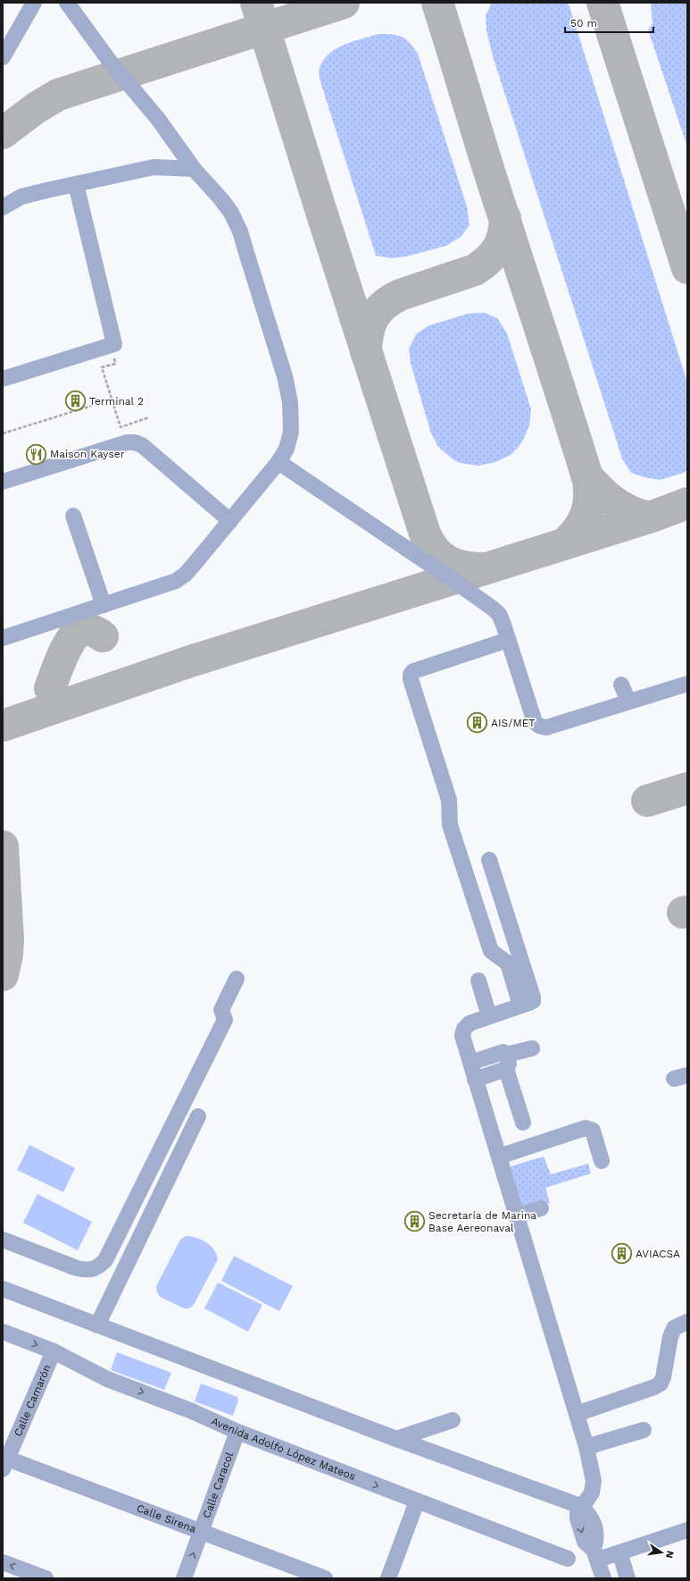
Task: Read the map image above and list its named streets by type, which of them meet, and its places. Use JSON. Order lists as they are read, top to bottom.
{
  "streets": {
    "street": [
      "Calle Camarón",
      "Avenida Adolfo López Mateos",
      "Calle Caracol",
      "Calle Sirena"
    ]
  },
  "crossings": [
    ["Calle Camarón", "Avenida Adolfo López Mateos"],
    ["Calle Camarón", "Calle Sirena"],
    ["Avenida Adolfo López Mateos", "Calle Caracol"],
    ["Calle Caracol", "Calle Sirena"]
  ],
  "places": {
    "building": [
      "Terminal 2",
      "AIS/MET",
      "Secretaría de Marina Base Aereonaval",
      "AVIACSA"
    ],
    "restaurant": ["Maison Kayser"]
  },
  "scale_bar": "50 m",
  "north": "right"
}
